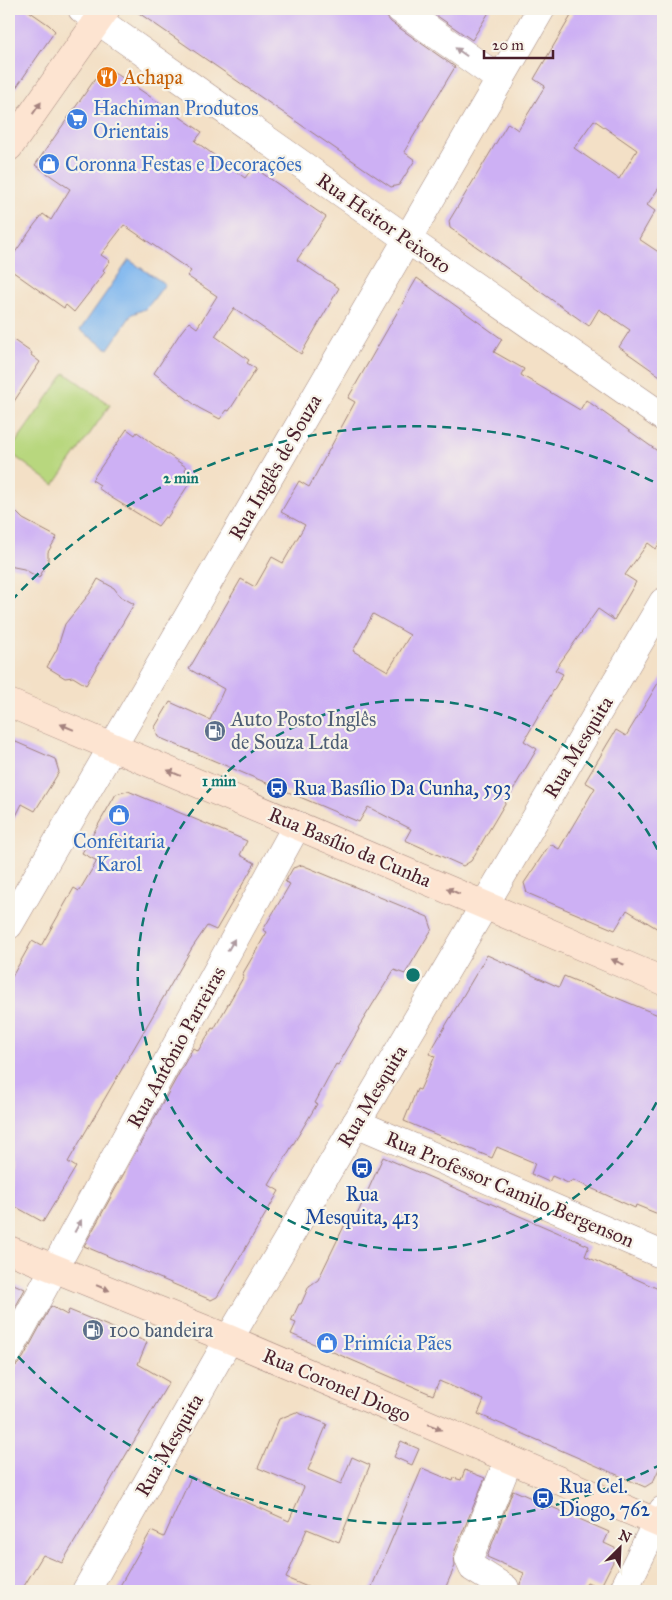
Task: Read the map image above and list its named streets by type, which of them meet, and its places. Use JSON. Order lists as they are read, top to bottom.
{
  "streets": {
    "street": [
      "Rua Heitor Peixoto",
      "Rua Inglês de Souza",
      "Rua Mesquita",
      "Rua Basílio da Cunha",
      "Rua Antônio Parreiras",
      "Rua Professor Camilo Bergenson",
      "Rua Coronel Diogo"
    ]
  },
  "crossings": [
    ["Rua Heitor Peixoto", "Rua Inglês de Souza"],
    ["Rua Inglês de Souza", "Rua Basílio da Cunha"],
    ["Rua Mesquita", "Rua Basílio da Cunha"],
    ["Rua Mesquita", "Rua Professor Camilo Bergenson"],
    ["Rua Mesquita", "Rua Coronel Diogo"],
    ["Rua Basílio da Cunha", "Rua Antônio Parreiras"],
    ["Rua Antônio Parreiras", "Rua Coronel Diogo"]
  ],
  "one_way": ["Rua Basílio da Cunha", "Rua Antônio Parreiras", "Rua Coronel Diogo"],
  "places": {
    "restaurant": ["Achapa"],
    "supermarket": ["Hachiman Produtos Orientais"],
    "shop": ["Coronna Festas e Decorações", "Confeitaria Karol", "Primícia Pães"],
    "fuel station": ["Auto Posto Inglês de Souza Ltda", "100 bandeira"],
    "bus stop": ["Rua Basílio Da Cunha, 593", "Rua Mesquita, 413", "Rua Cel. Diogo, 762"]
  },
  "scale_bar": "20 m",
  "north": "top right",
  "rings": ["2 min", "1 min"]
}
